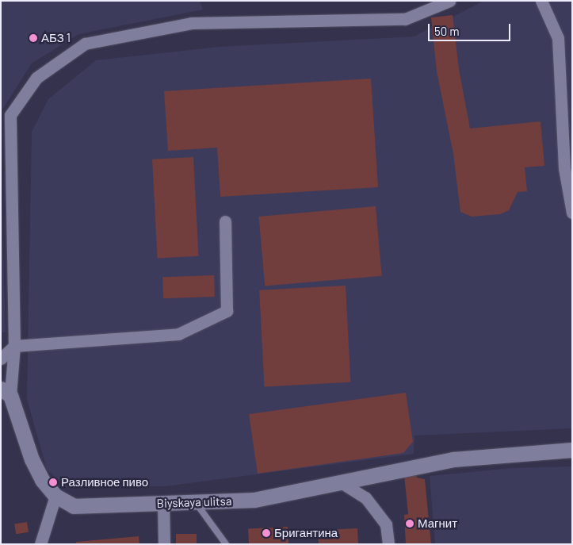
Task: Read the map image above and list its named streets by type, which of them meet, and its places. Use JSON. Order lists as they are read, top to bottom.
{
  "streets": {
    "street": ["Biyskaya ulitsa"]
  },
  "places": [
    "АБЗ 1",
    "Разливное пиво",
    "Магнит",
    "Бригантина"
  ],
  "scale_bar": "50 m"
}
